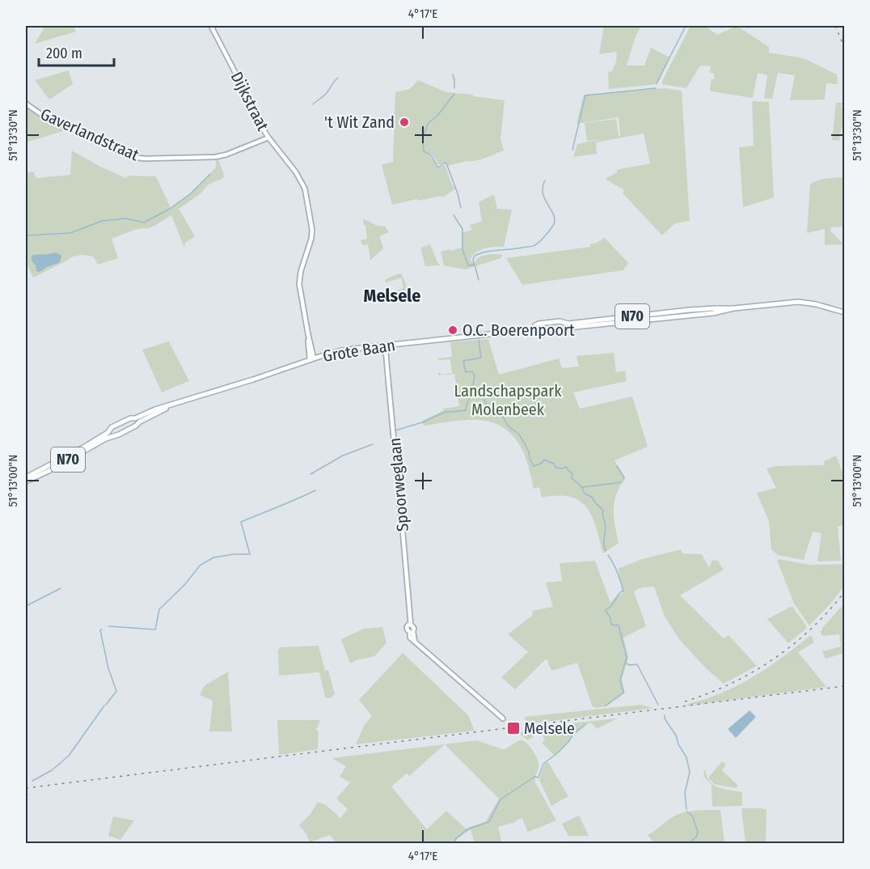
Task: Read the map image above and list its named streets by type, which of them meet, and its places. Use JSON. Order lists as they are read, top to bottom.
{
  "streets": {
    "main road": ["N70", "Grote Baan"],
    "street": ["Dijkstraat", "Gaverlandstraat", "Spoorweglaan"]
  },
  "crossings": [
    ["Dijkstraat", "Gaverlandstraat"],
    ["Dijkstraat", "Grote Baan"],
    ["N70", "Grote Baan"],
    ["Grote Baan", "Spoorweglaan"]
  ],
  "districts": ["Melsele"],
  "parks": ["Landschapspark Molenbeek"],
  "places": {
    "other": ["'t Wit Zand", "O.C. Boerenpoort"],
    "transit": ["Melsele"]
  },
  "scale_bar": "200 m",
  "coordinates": ["4°17'E", "51°13'30\"N", "51°13'00\"N"]
}
